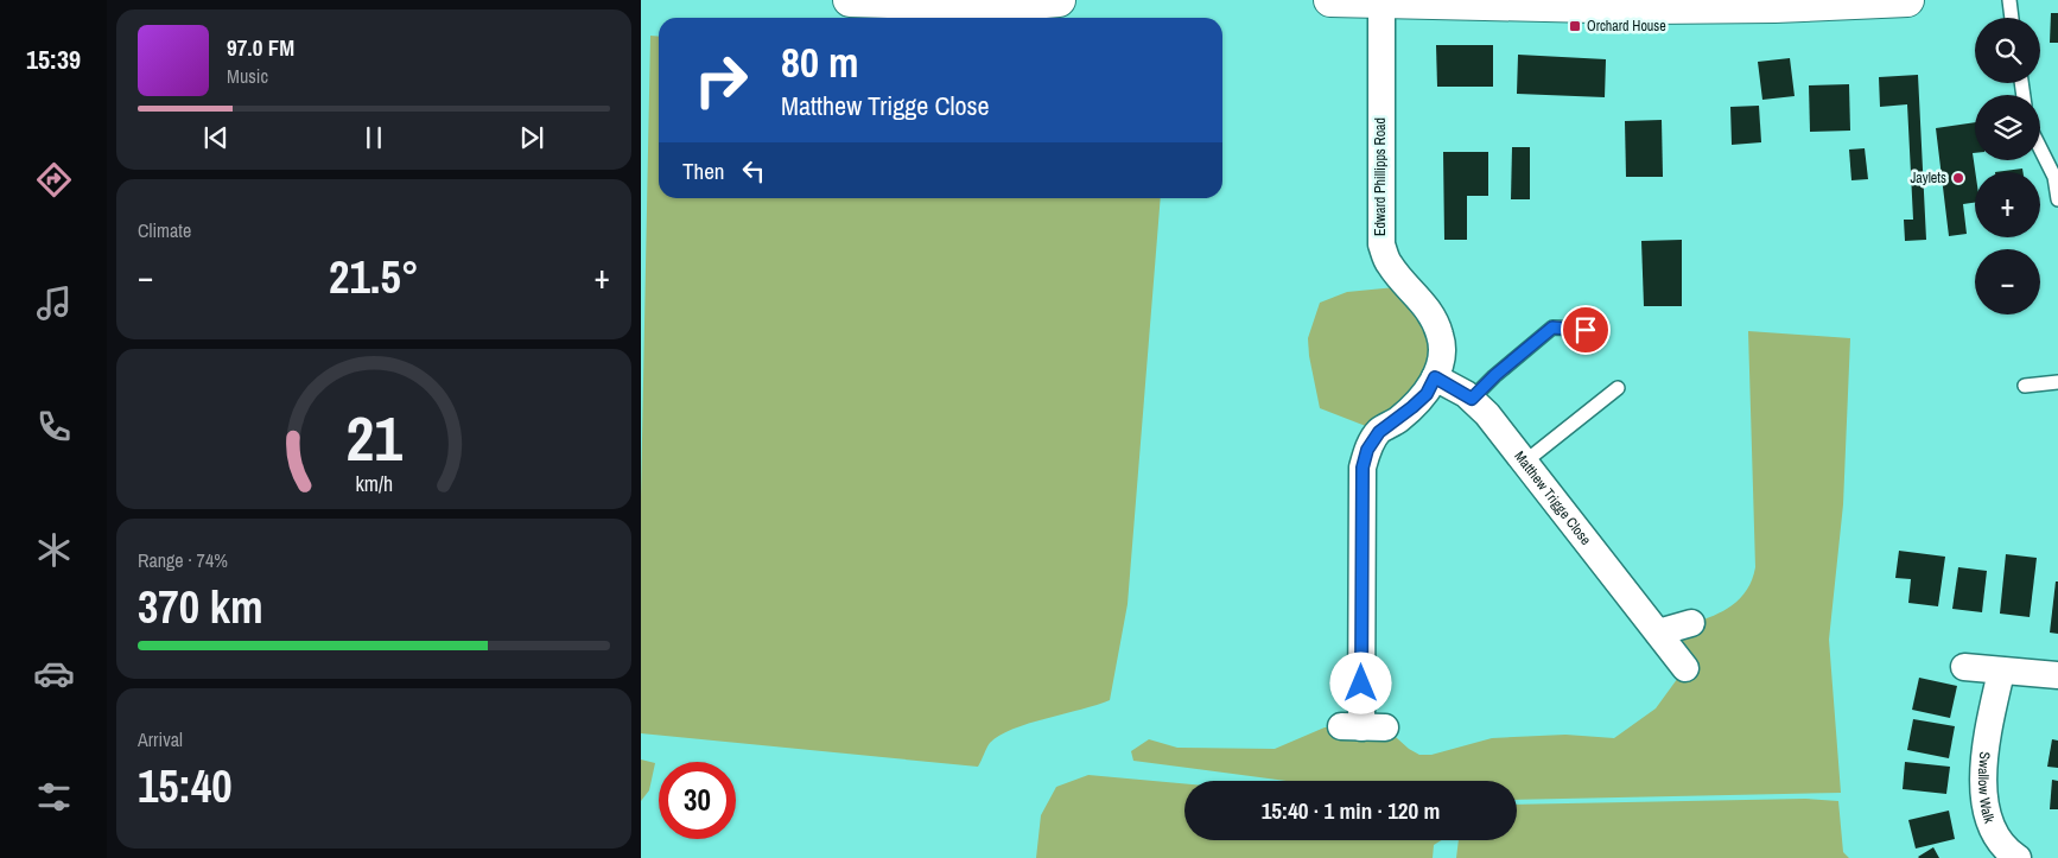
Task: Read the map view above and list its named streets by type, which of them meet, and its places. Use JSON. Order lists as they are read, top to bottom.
{
  "streets": {
    "street": ["Edward Phillipps Road", "Matthew Trigge Close", "Swallow Walk"]
  },
  "crossings": [
    ["Edward Phillipps Road", "Matthew Trigge Close"]
  ],
  "places": {
    "transit": ["Orchard House"],
    "other": ["Jaylets"]
  },
  "page": {
    "tabs": "15:39",
    "map_buttons": ["+", "−"],
    "turn": ["80 m", "Matthew Trigge Close"],
    "song": ["97.0 FM", "Music"],
    "then": "Then",
    "tile": [
      "Climate",
      ["Range · 74%", "370 km"],
      ["Arrival", "15:40"]
    ],
    "heat": ["−", "21.5°", "+"],
    "limit": "30",
    "trip": "15:40 · 1 min · 120 m",
    "gauge": ["21", "km/h"]
  }
}
